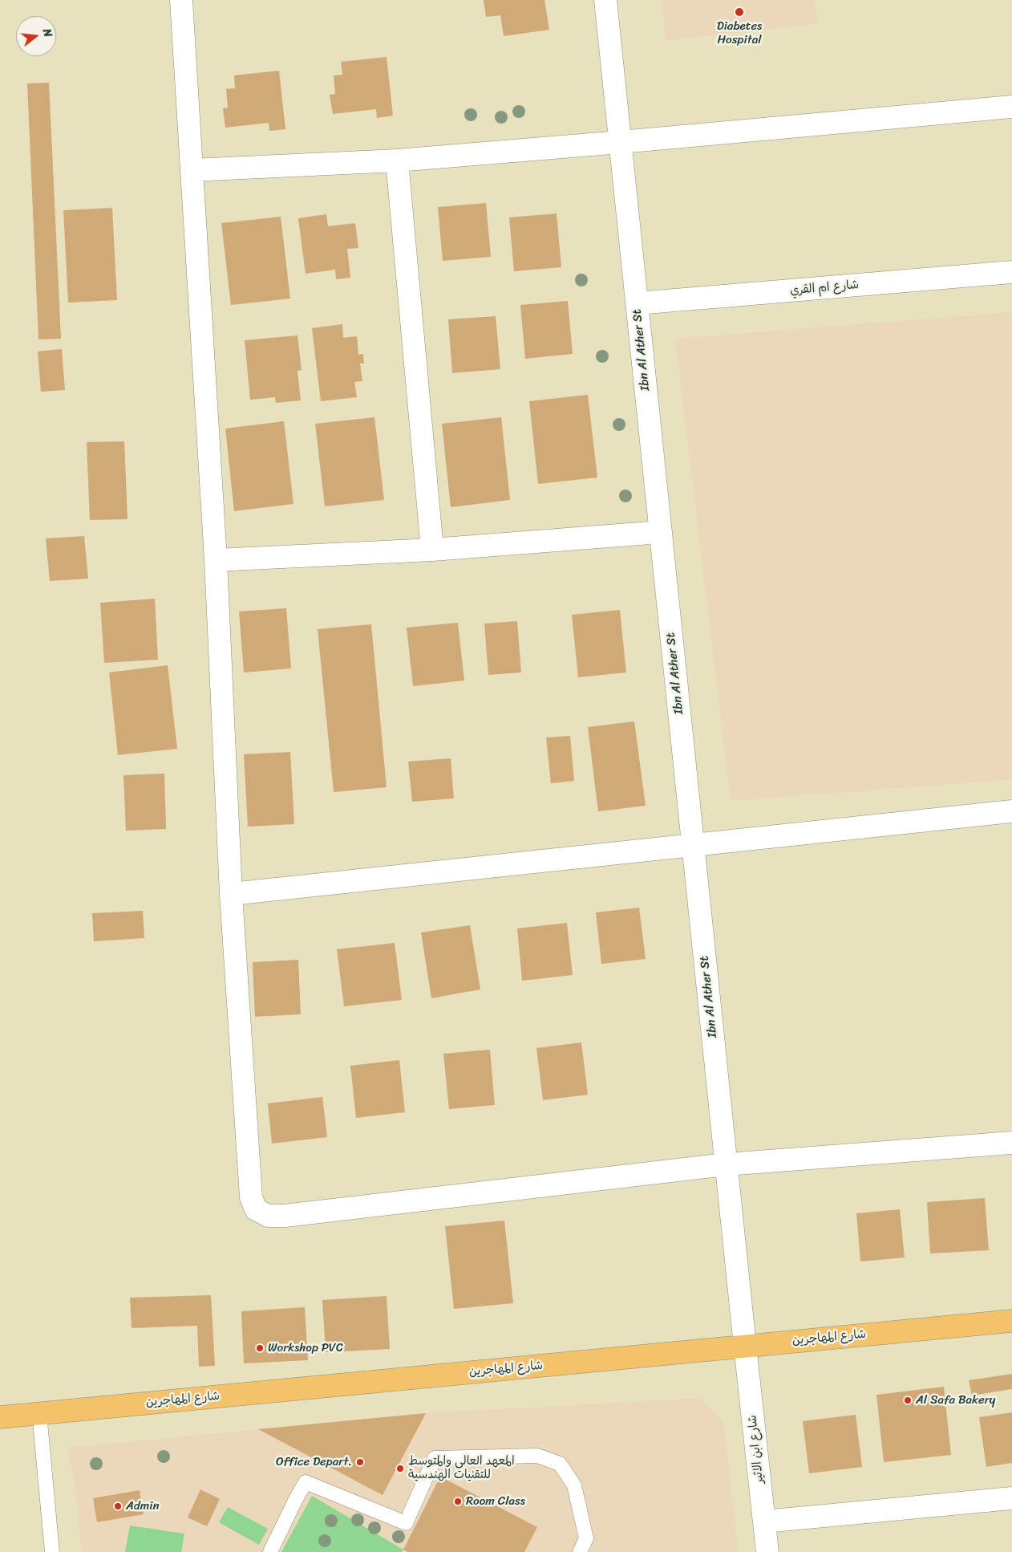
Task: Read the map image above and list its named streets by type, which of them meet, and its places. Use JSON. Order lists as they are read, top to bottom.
{
  "streets": {
    "main road": ["شارع المهاجرين"],
    "street": ["شارع ام القري", "Ibn Al Ather St", "شارع ابن الاثير"]
  },
  "crossings": [
    ["شارع ام القري", "Ibn Al Ather St"],
    ["Ibn Al Ather St", "شارع المهاجرين"],
    ["Ibn Al Ather St", "شارع ابن الاثير"],
    ["شارع المهاجرين", "شارع ابن الاثير"]
  ],
  "places": [
    "Diabetes Hospital",
    "Workshop PVC",
    "Al Safa Bakery",
    "Office Depart.",
    "المعهد العالي والمتوسط للتقنيات الهندسية",
    "Room Class",
    "Admin"
  ],
  "north": "right"
}
